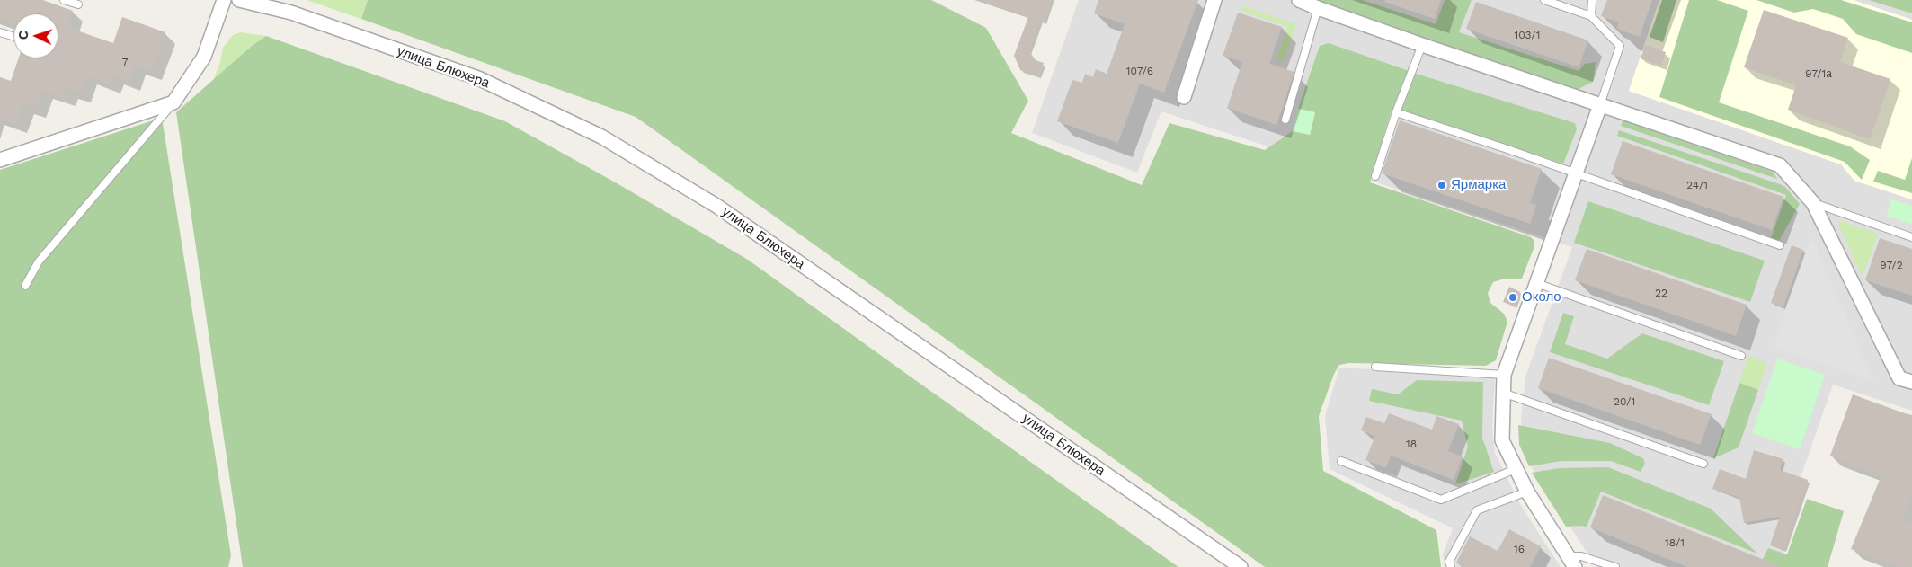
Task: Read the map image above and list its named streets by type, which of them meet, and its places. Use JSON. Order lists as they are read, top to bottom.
{
  "streets": {
    "street": ["улица Блюхера"]
  },
  "places": ["Ярмарка", "Около"],
  "house_numbers": [
    "103/1",
    "7",
    "107/6",
    "97/1а",
    "24/1",
    "97/2",
    "22",
    "20/1",
    "18",
    "18/1",
    "16"
  ],
  "north": "left"
}
